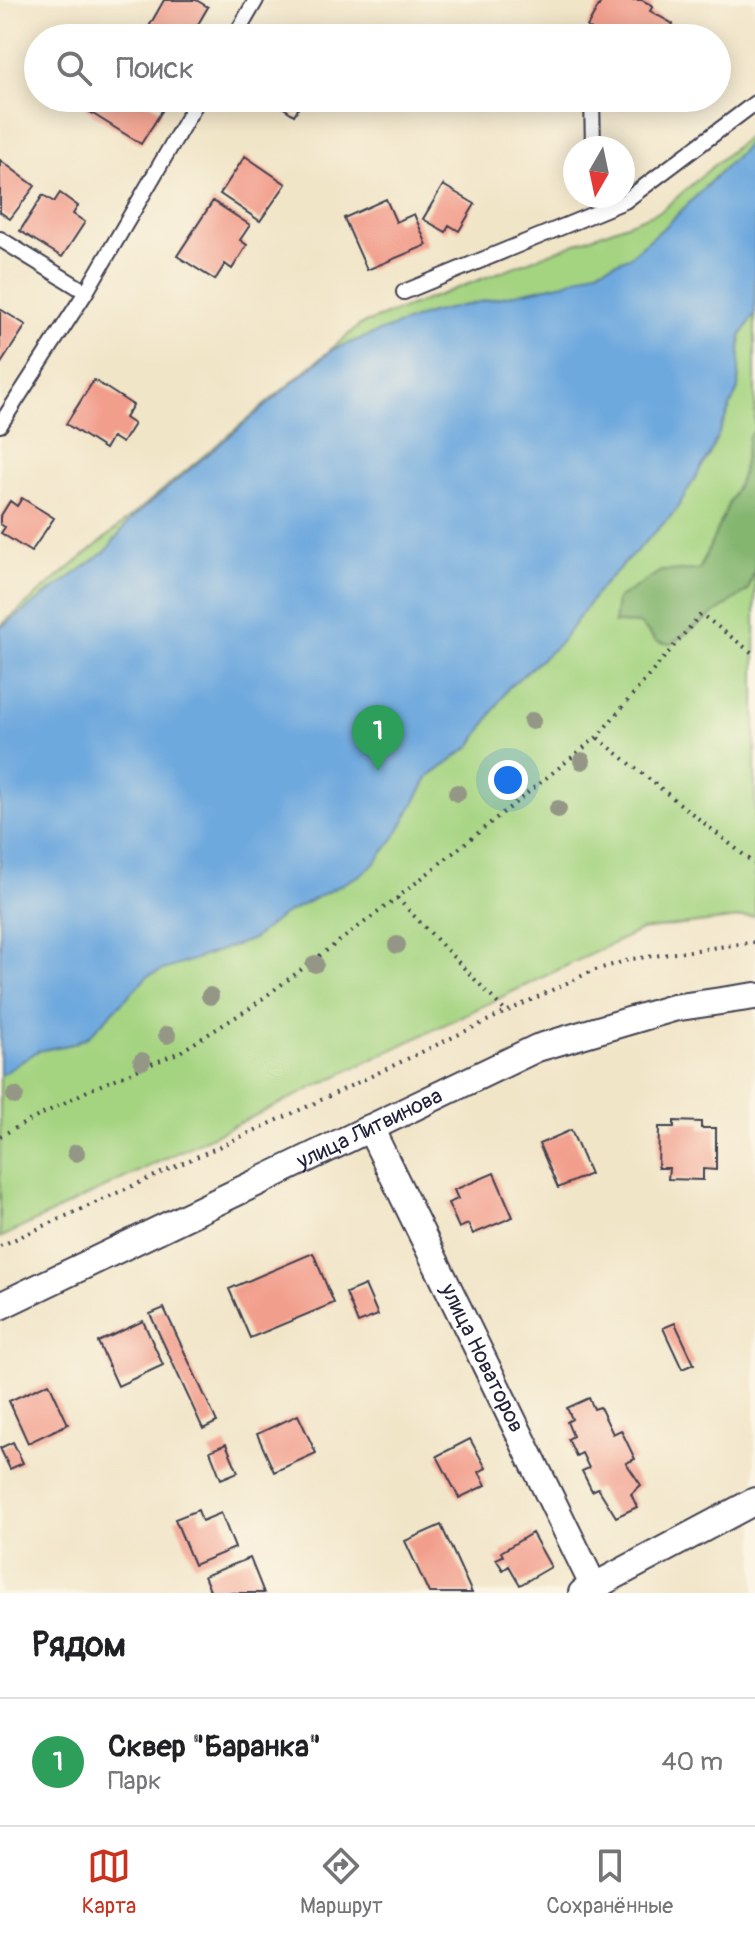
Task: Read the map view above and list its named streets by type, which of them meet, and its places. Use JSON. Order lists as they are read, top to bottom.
{
  "streets": {
    "street": ["улица Литвинова", "улица Новаторов"]
  },
  "crossings": [
    ["улица Литвинова", "улица Новаторов"]
  ],
  "north": "bottom",
  "page": {
    "search": "Поиск",
    "pins": "1",
    "heading": "Рядом",
    "list": [
      {
        "mark": "1",
        "name": "Сквер \"Баранка\"",
        "note": "Парк",
        "value": "40 m"
      }
    ],
    "nav": ["Карта", "Маршрут", "Сохранённые"]
  }
}
